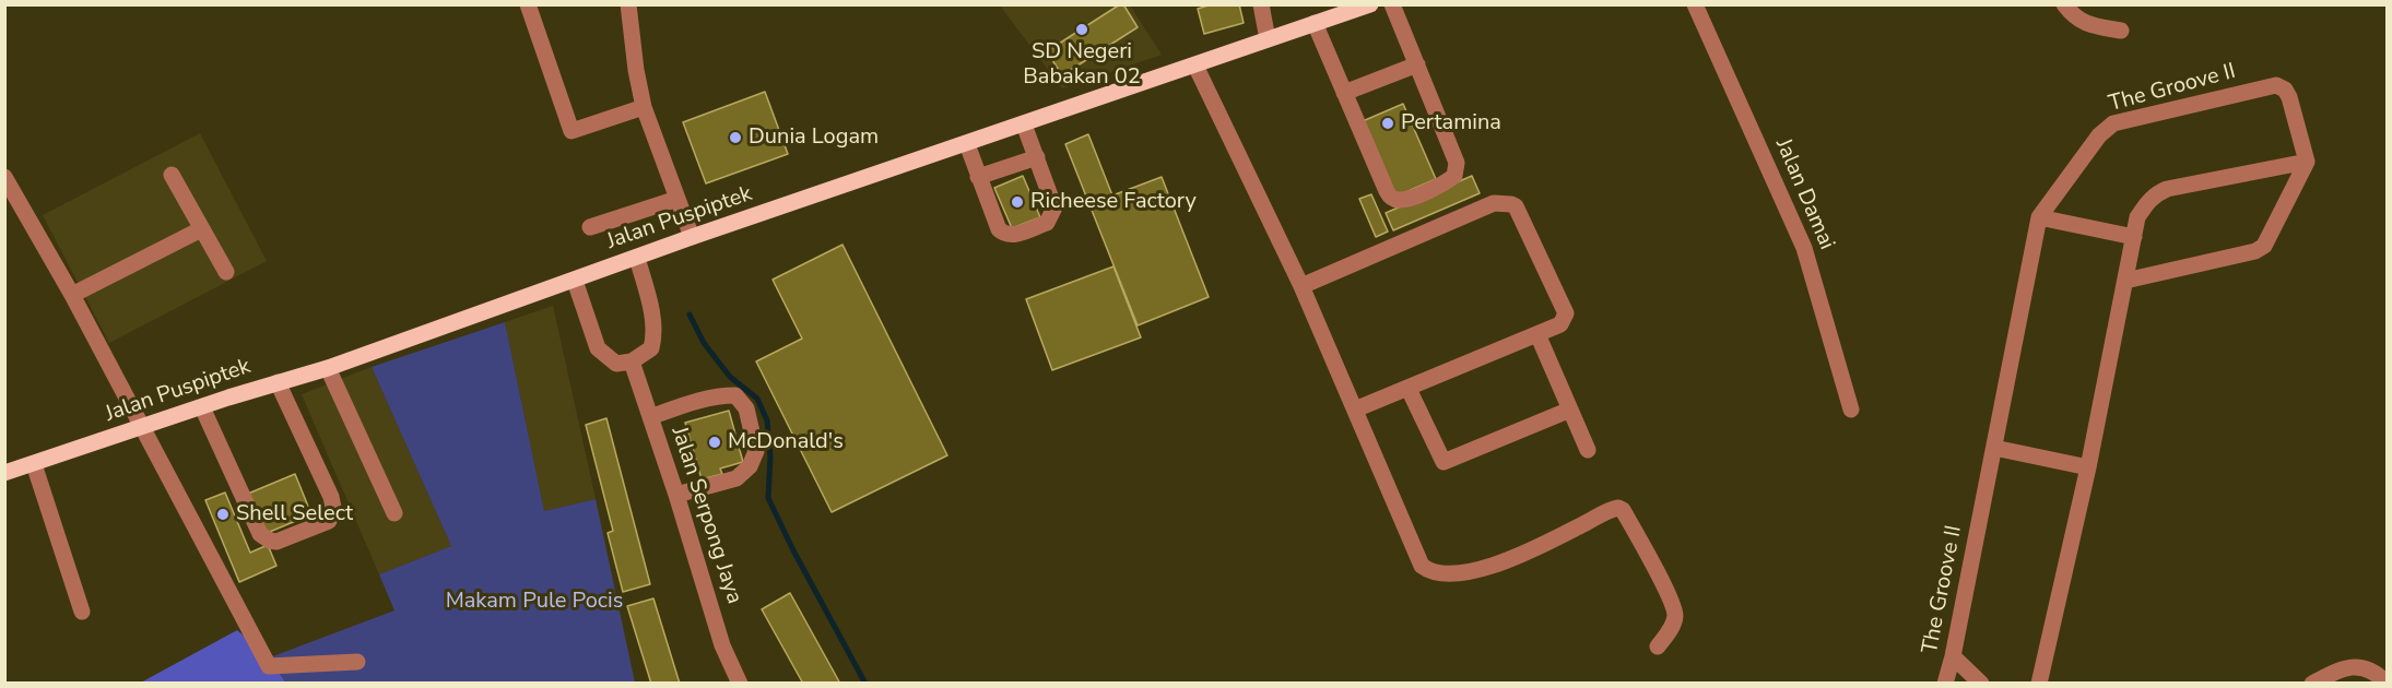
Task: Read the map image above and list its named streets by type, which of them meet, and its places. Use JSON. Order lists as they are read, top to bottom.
{
  "streets": {
    "main road": ["Jalan Puspiptek"],
    "street": ["The Groove II", "Jalan Damai", "Jalan Serpong Jaya"]
  },
  "parks": ["Makam Pule Pocis"],
  "places": [
    "SD Negeri Babakan 02",
    "Pertamina",
    "Dunia Logam",
    "Richeese Factory",
    "McDonald's",
    "Shell Select"
  ]
}
